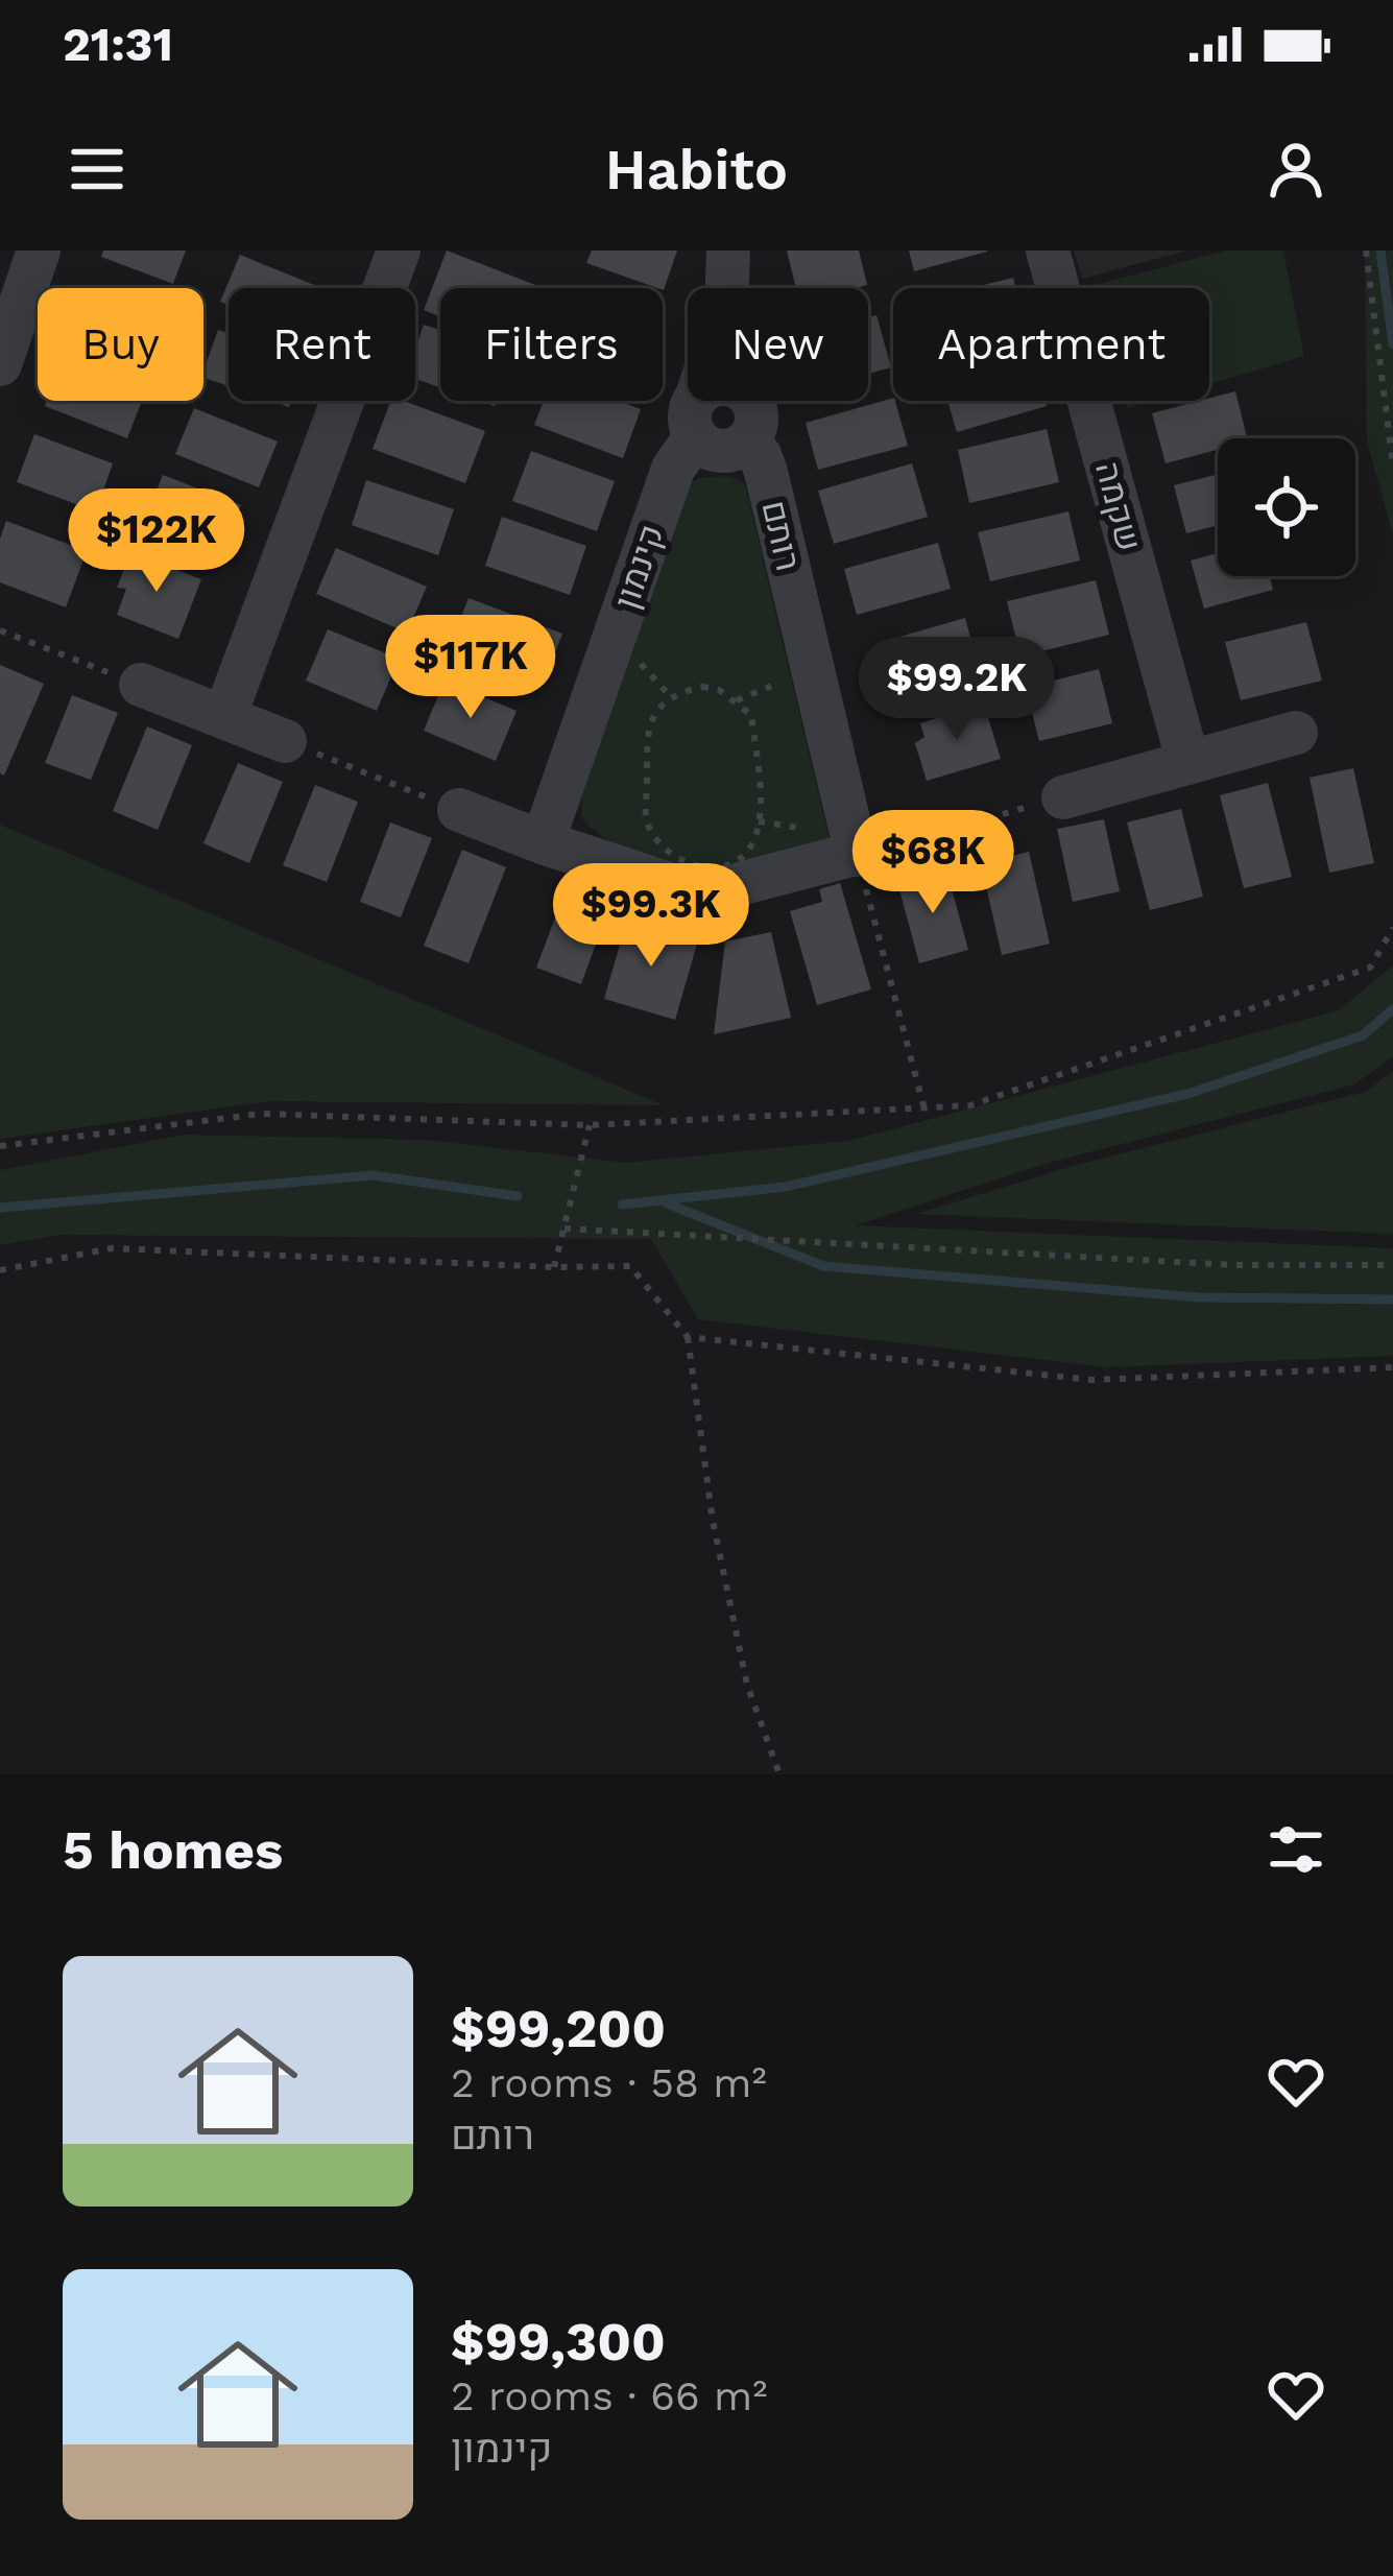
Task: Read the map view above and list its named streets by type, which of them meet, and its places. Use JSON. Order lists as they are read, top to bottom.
{
  "streets": {
    "street": ["שקמה", "רותם", "קינמון"]
  },
  "crossings": [
    ["רותם", "קינמון"]
  ],
  "page": {
    "status": "21:31",
    "header": "Habito",
    "chip": [
      "Buy",
      "Rent",
      "Filters",
      "New",
      "Apartment"
    ],
    "price": [
      "$122K",
      "$117K",
      "$99.2K",
      "$68K",
      "$99.3K"
    ],
    "heading": "5 homes",
    "list": [
      {
        "name": "$99,200",
        "note": "2 rooms · 58 m² · רותם"
      },
      {
        "name": "$99,300",
        "note": "2 rooms · 66 m² · קינמון"
      }
    ]
  }
}
